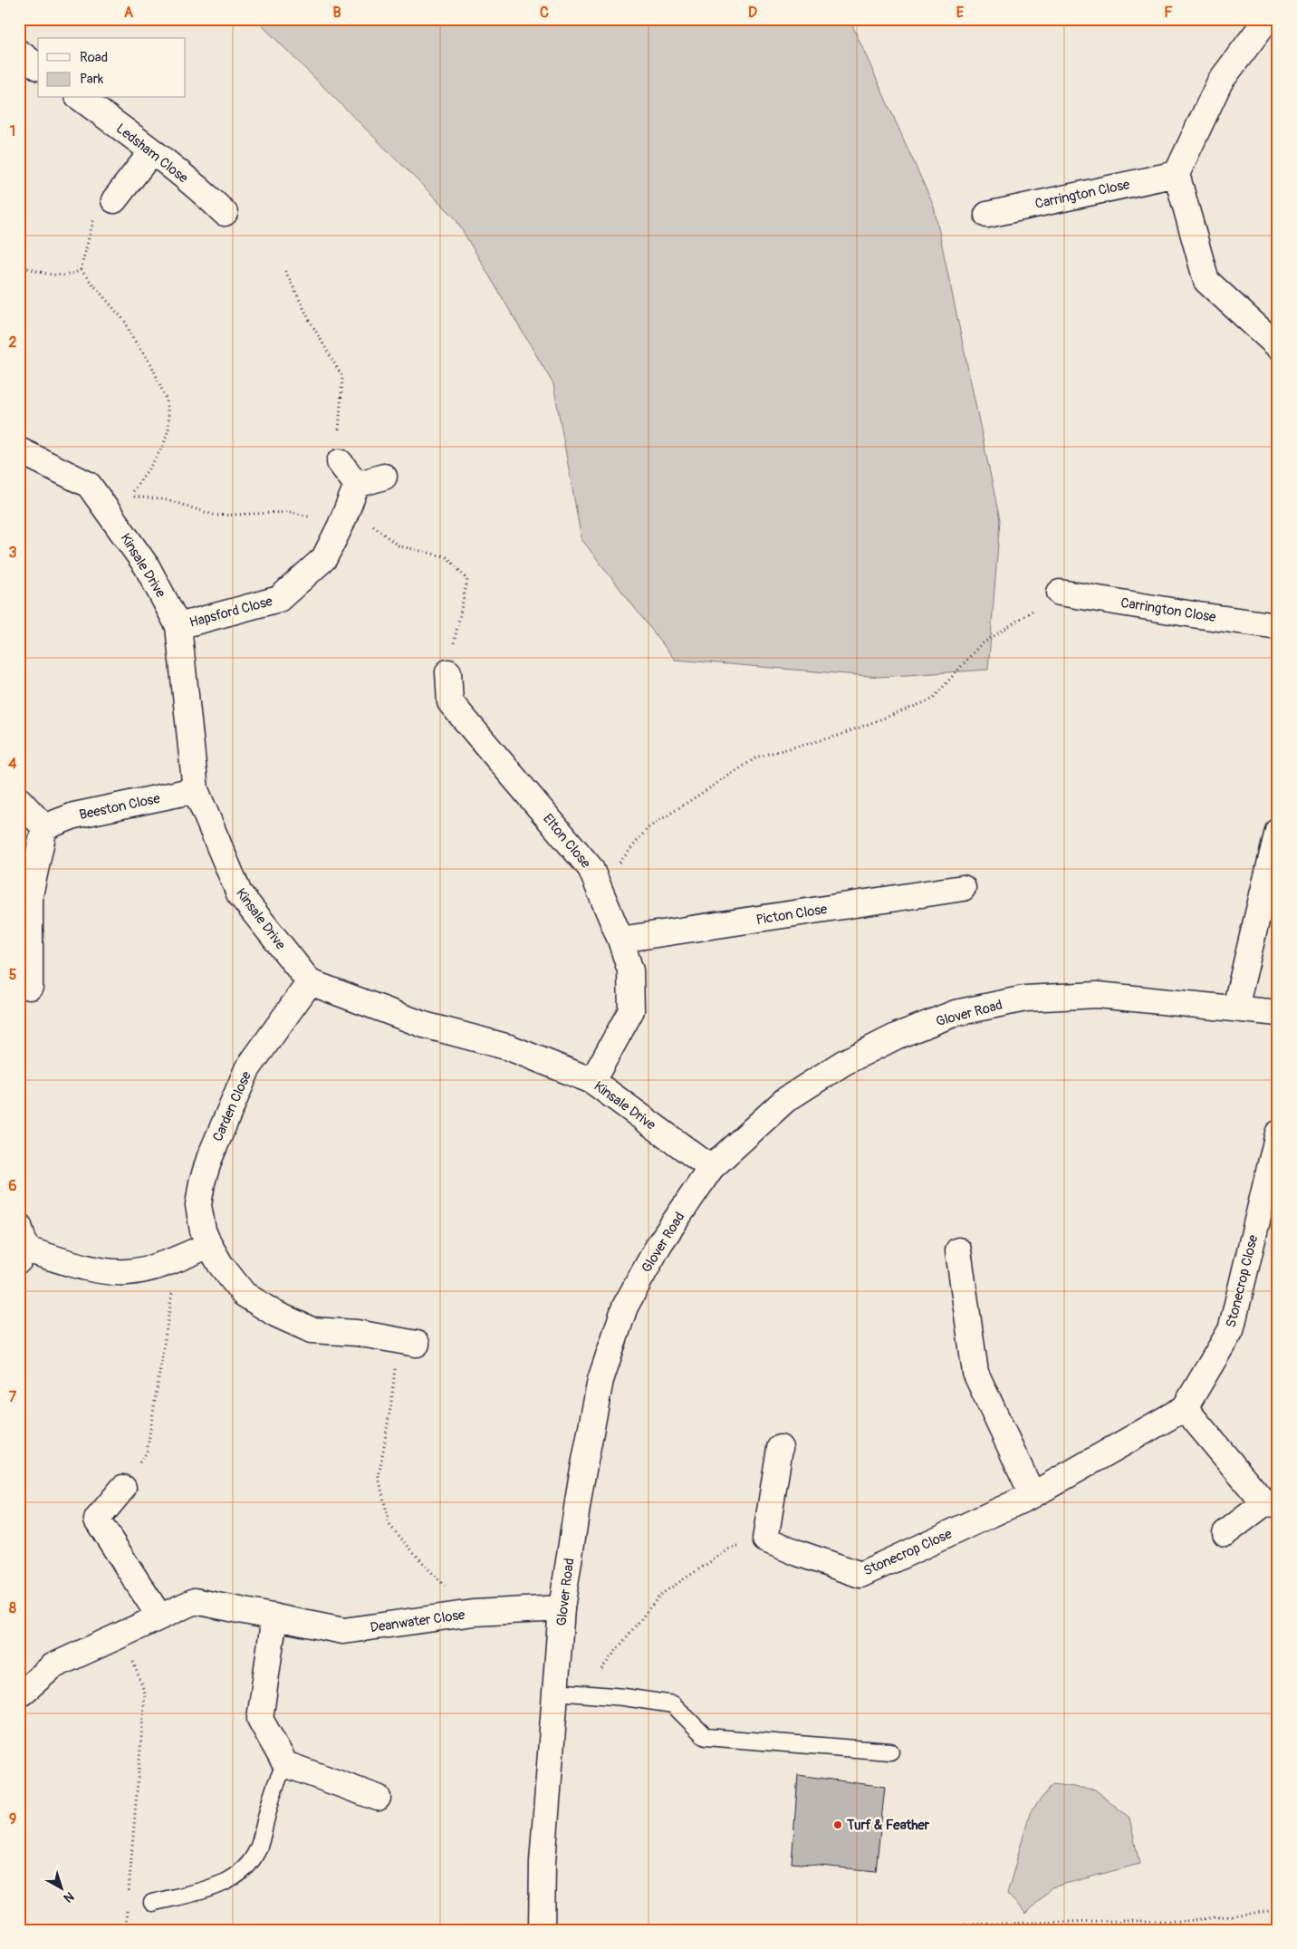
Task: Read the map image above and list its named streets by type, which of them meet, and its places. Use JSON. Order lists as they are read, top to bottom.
{
  "streets": {
    "street": [
      "Ledsham Close",
      "Carrington Close",
      "Kinsale Drive",
      "Hapsford Close",
      "Beeston Close",
      "Elton Close",
      "Picton Close",
      "Glover Road",
      "Carden Close",
      "Stonecrop Close",
      "Deanwater Close"
    ]
  },
  "crossings": [
    ["Kinsale Drive", "Hapsford Close"],
    ["Kinsale Drive", "Beeston Close"],
    ["Kinsale Drive", "Elton Close"],
    ["Kinsale Drive", "Glover Road"],
    ["Kinsale Drive", "Carden Close"],
    ["Elton Close", "Picton Close"],
    ["Glover Road", "Deanwater Close"]
  ],
  "places": ["Turf & Feather"],
  "legend": ["Road", "Park"],
  "north": "bottom right",
  "grid": {
    "columns": [
      "A",
      "B",
      "C",
      "D",
      "E",
      "F"
    ],
    "rows": [
      "1",
      "2",
      "3",
      "4",
      "5",
      "6",
      "7",
      "8",
      "9"
    ]
  }
}
